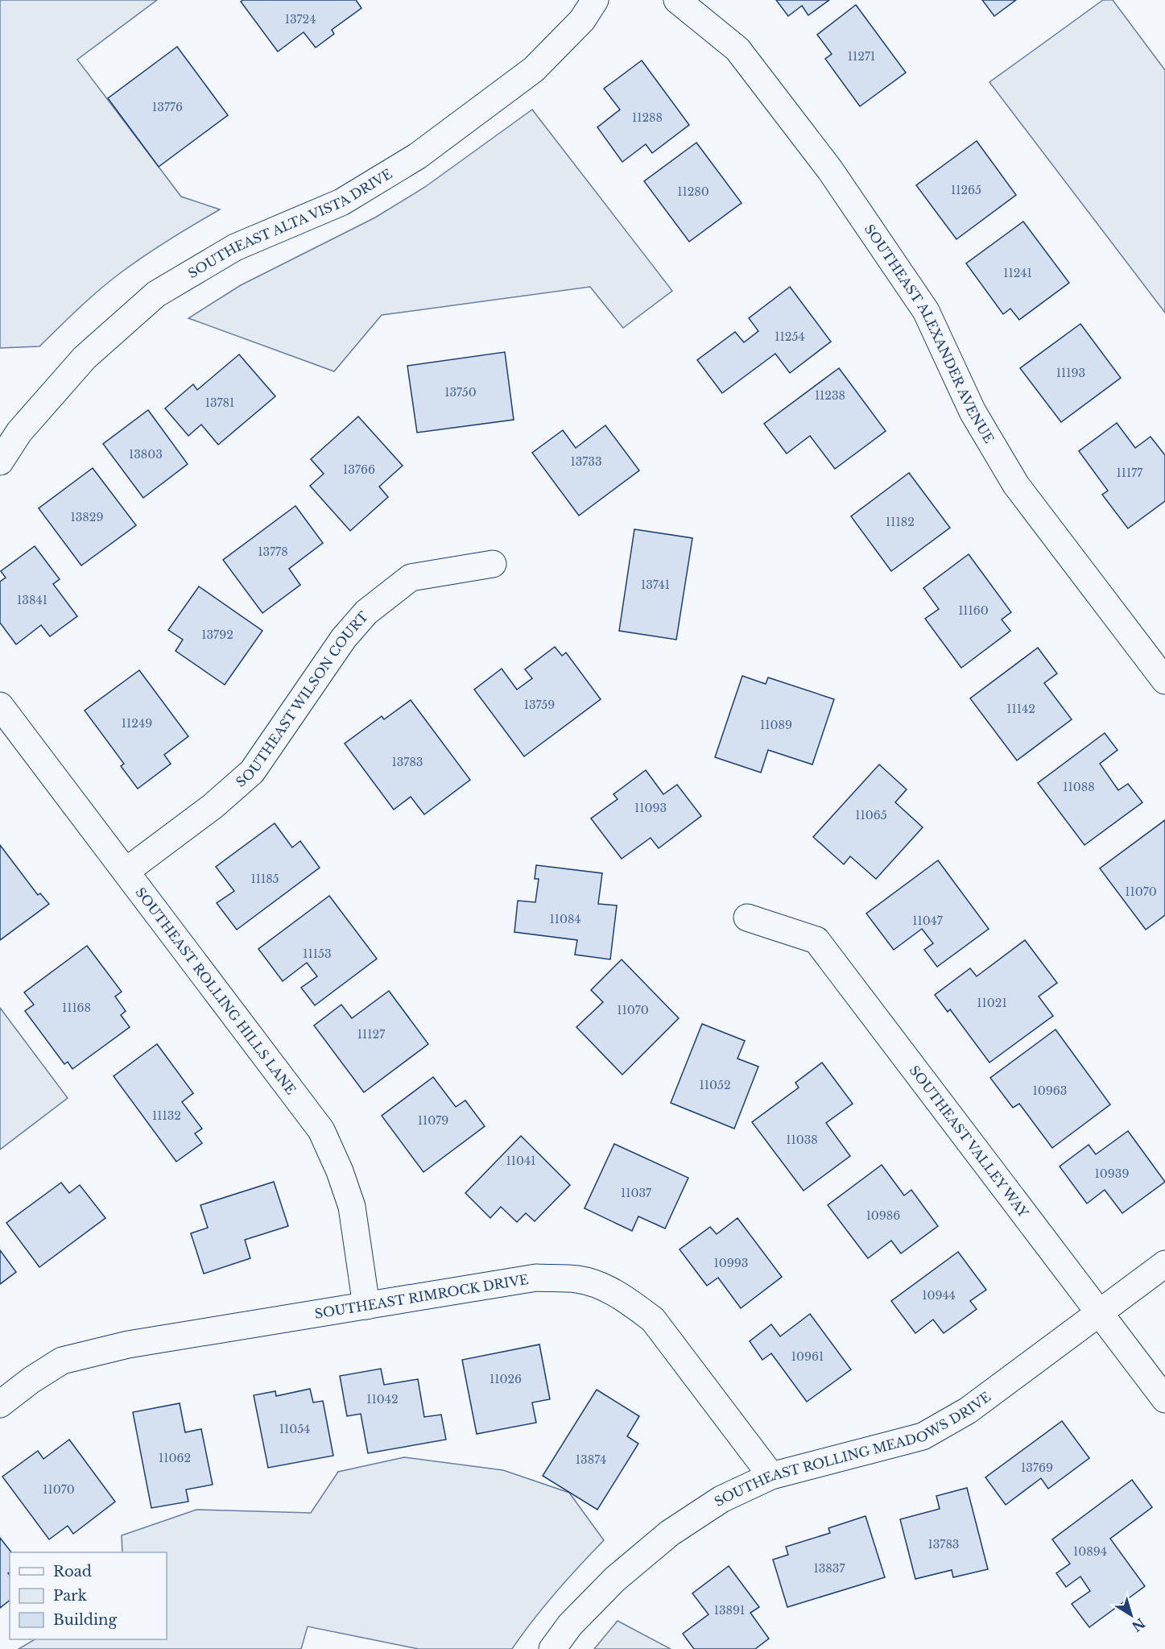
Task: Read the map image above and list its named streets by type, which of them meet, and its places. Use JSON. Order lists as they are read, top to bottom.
{
  "streets": {
    "street": [
      "SOUTHEAST ALTA VISTA DRIVE",
      "SOUTHEAST ALEXANDER AVENUE",
      "SOUTHEAST WILSON COURT",
      "SOUTHEAST ROLLING HILLS LANE",
      "SOUTHEAST VALLEY WAY",
      "SOUTHEAST RIMROCK DRIVE",
      "SOUTHEAST ROLLING MEADOWS DRIVE"
    ]
  },
  "crossings": [
    ["SOUTHEAST WILSON COURT", "SOUTHEAST ROLLING HILLS LANE"],
    ["SOUTHEAST ROLLING HILLS LANE", "SOUTHEAST RIMROCK DRIVE"],
    ["SOUTHEAST VALLEY WAY", "SOUTHEAST ROLLING MEADOWS DRIVE"],
    ["SOUTHEAST RIMROCK DRIVE", "SOUTHEAST ROLLING MEADOWS DRIVE"]
  ],
  "house_numbers": [
    "13724",
    "11271",
    "13776",
    "11288",
    "11265",
    "11280",
    "11241",
    "11254",
    "11193",
    "13750",
    "11238",
    "13781",
    "13803",
    "13733",
    "13766",
    "11177",
    "13829",
    "11182",
    "13778",
    "13741",
    "13841",
    "11160",
    "13792",
    "13759",
    "11142",
    "11249",
    "11089",
    "13783",
    "11088",
    "11093",
    "11065",
    "11185",
    "11070",
    "11084",
    "11047",
    "11153",
    "11021",
    "11168",
    "11070",
    "11127",
    "11052",
    "10963",
    "11132",
    "11079",
    "11038",
    "11041",
    "10939",
    "11037",
    "10986",
    "10993",
    "10944",
    "10961",
    "11026",
    "11042",
    "11054",
    "11062",
    "13874",
    "13769",
    "11070",
    "13783",
    "10894",
    "13837",
    "13891"
  ],
  "legend": ["Road", "Park", "Building"],
  "north": "bottom right"
}
